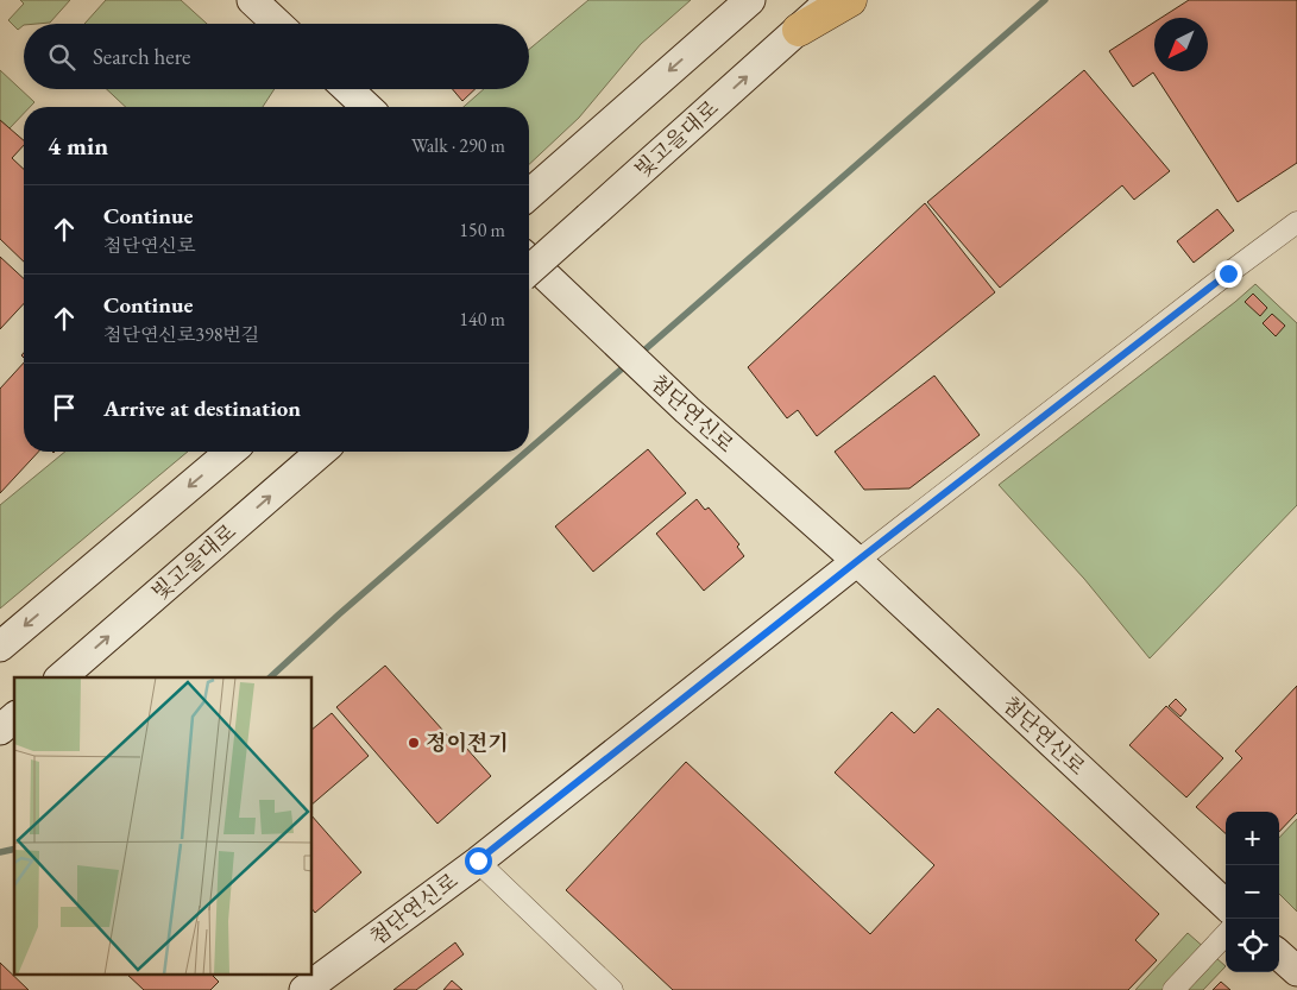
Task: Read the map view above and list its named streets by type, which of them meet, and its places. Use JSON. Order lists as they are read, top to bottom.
{
  "streets": {
    "main road": ["빛고을대로", "첨단연신로"]
  },
  "places": ["정이전기"],
  "north": "bottom left",
  "page": {
    "search": "Search here",
    "heading": ["4 min", "Walk · 290 m"],
    "list": [
      ["Continue", "첨단연신로", "150 m"],
      ["Continue", "첨단연신로398번길", "140 m"],
      "Arrive at destination"
    ],
    "map_buttons": ["+", "−"]
  }
}
